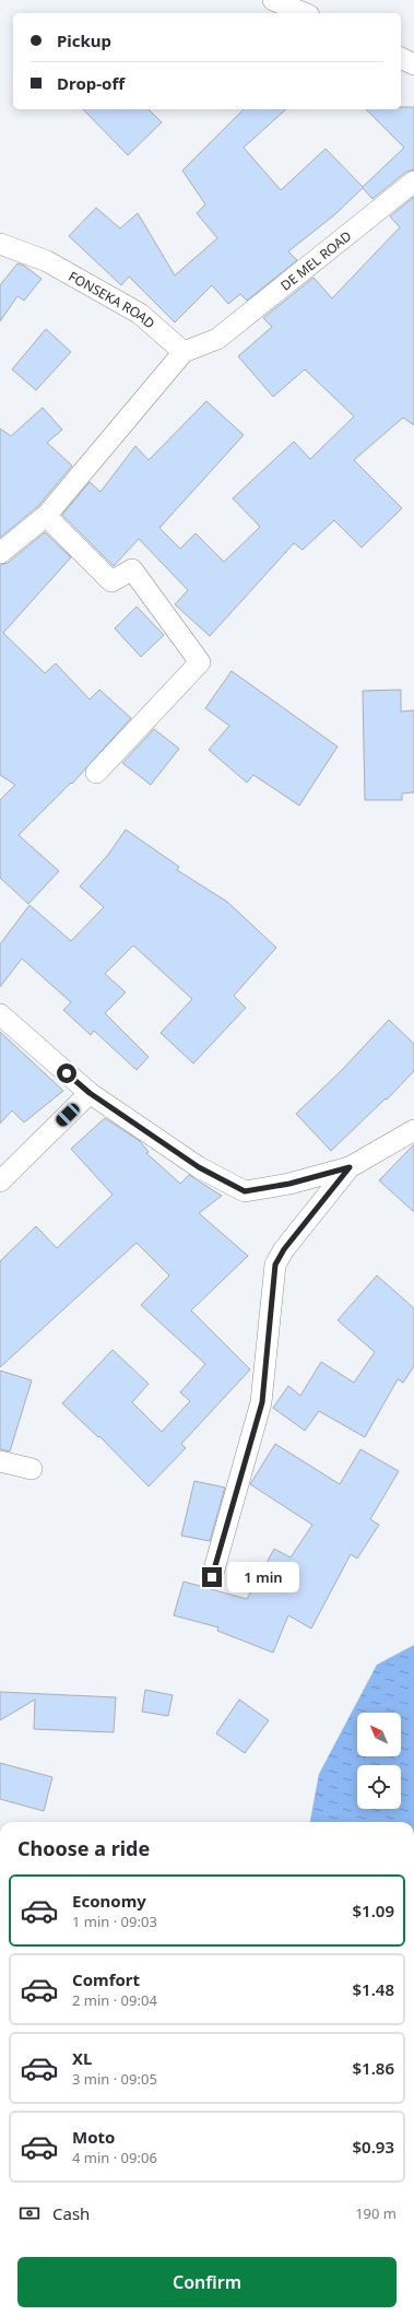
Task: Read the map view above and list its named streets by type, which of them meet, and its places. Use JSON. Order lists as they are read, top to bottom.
{
  "streets": {
    "street": ["DE MEL ROAD", "FONSEKA ROAD"]
  },
  "crossings": [
    ["DE MEL ROAD", "FONSEKA ROAD"]
  ],
  "north": "top left",
  "page": {
    "banner": ["Pickup", "Drop-off"],
    "bubble": "1 min",
    "heading": "Choose a ride",
    "list": [
      {
        "name": "Economy",
        "note": "1 min · 09:03",
        "value": "$1.09"
      },
      {
        "name": "Comfort",
        "note": "2 min · 09:04",
        "value": "$1.48"
      },
      {
        "name": "XL",
        "note": "3 min · 09:05",
        "value": "$1.86"
      },
      {
        "name": "Moto",
        "note": "4 min · 09:06",
        "value": "$0.93"
      }
    ],
    "pay": ["Cash", "190 m"],
    "buttons": "Confirm"
  }
}
